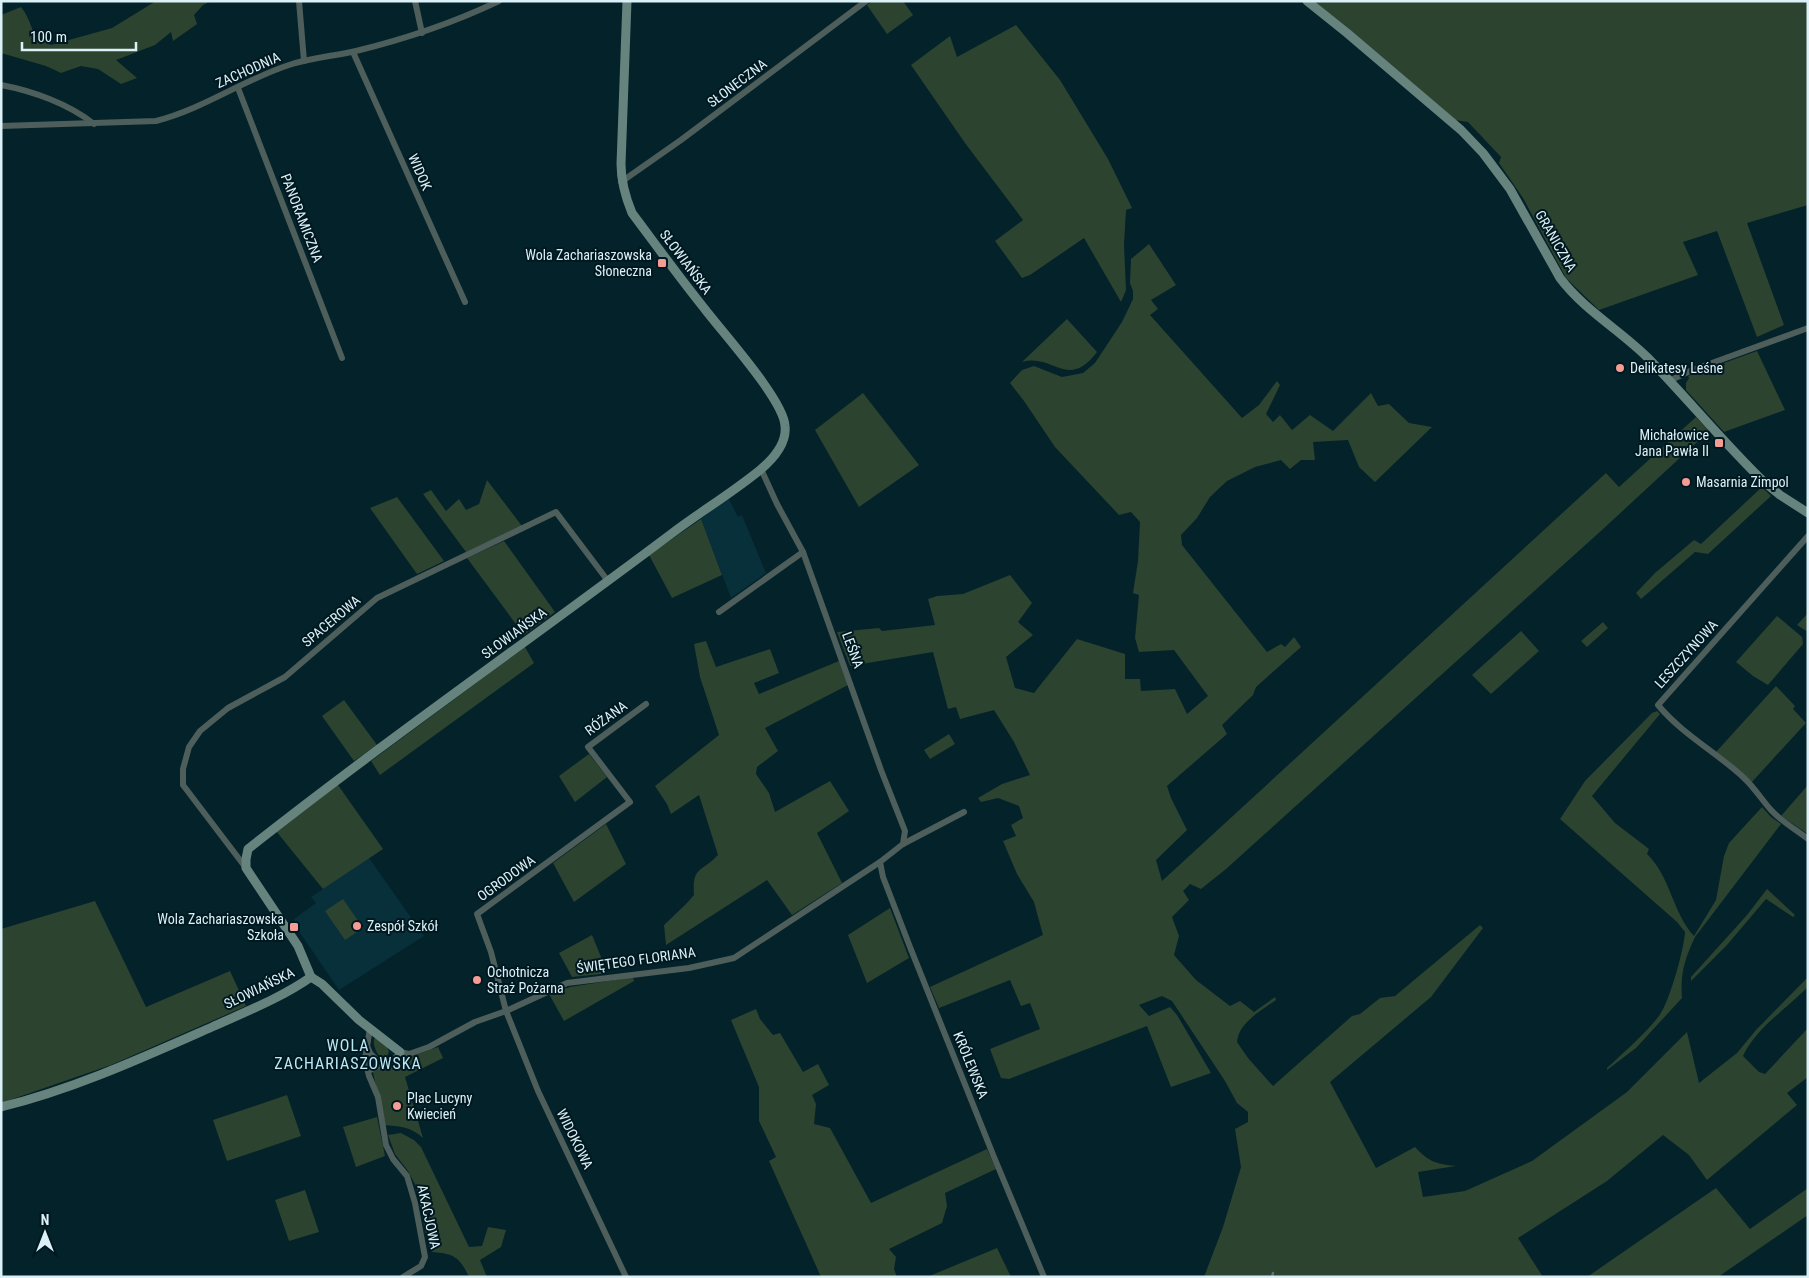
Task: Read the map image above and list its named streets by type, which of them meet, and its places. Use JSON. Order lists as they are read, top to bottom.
{
  "streets": {
    "street": [
      "ZACHODNIA",
      "SŁONECZNA",
      "WIDOK",
      "PANORAMICZNA",
      "GRANICZNA",
      "SŁOWIAŃSKA",
      "SPACEROWA",
      "LEŚNA",
      "LESZCZYNOWA",
      "RÓŻANA",
      "OGRODOWA",
      "ŚWIĘTEGO FLORIANA",
      "KRÓLEWSKA",
      "WIDOKOWA",
      "AKACJOWA"
    ]
  },
  "crossings": [
    ["ZACHODNIA", "WIDOK"],
    ["ZACHODNIA", "PANORAMICZNA"],
    ["SŁONECZNA", "SŁOWIAŃSKA"],
    ["SŁOWIAŃSKA", "SPACEROWA"],
    ["SŁOWIAŃSKA", "LEŚNA"],
    ["LEŚNA", "ŚWIĘTEGO FLORIANA"],
    ["RÓŻANA", "OGRODOWA"],
    ["OGRODOWA", "ŚWIĘTEGO FLORIANA"],
    ["OGRODOWA", "WIDOKOWA"],
    ["ŚWIĘTEGO FLORIANA", "KRÓLEWSKA"],
    ["ŚWIĘTEGO FLORIANA", "WIDOKOWA"]
  ],
  "districts": ["WOLA ZACHARIASZOWSKA"],
  "places": {
    "transit": ["Wola Zachariaszowska Słoneczna", "Michałowice Jana Pawła II", "Wola Zachariaszowska Szkoła"],
    "other": [
      "Delikatesy Leśne",
      "Masarnia Zimpol",
      "Zespół Szkół",
      "Ochotnicza Straż Pożarna",
      "Plac Lucyny Kwiecień"
    ]
  },
  "scale_bar": "100 m",
  "north": "top"
}
